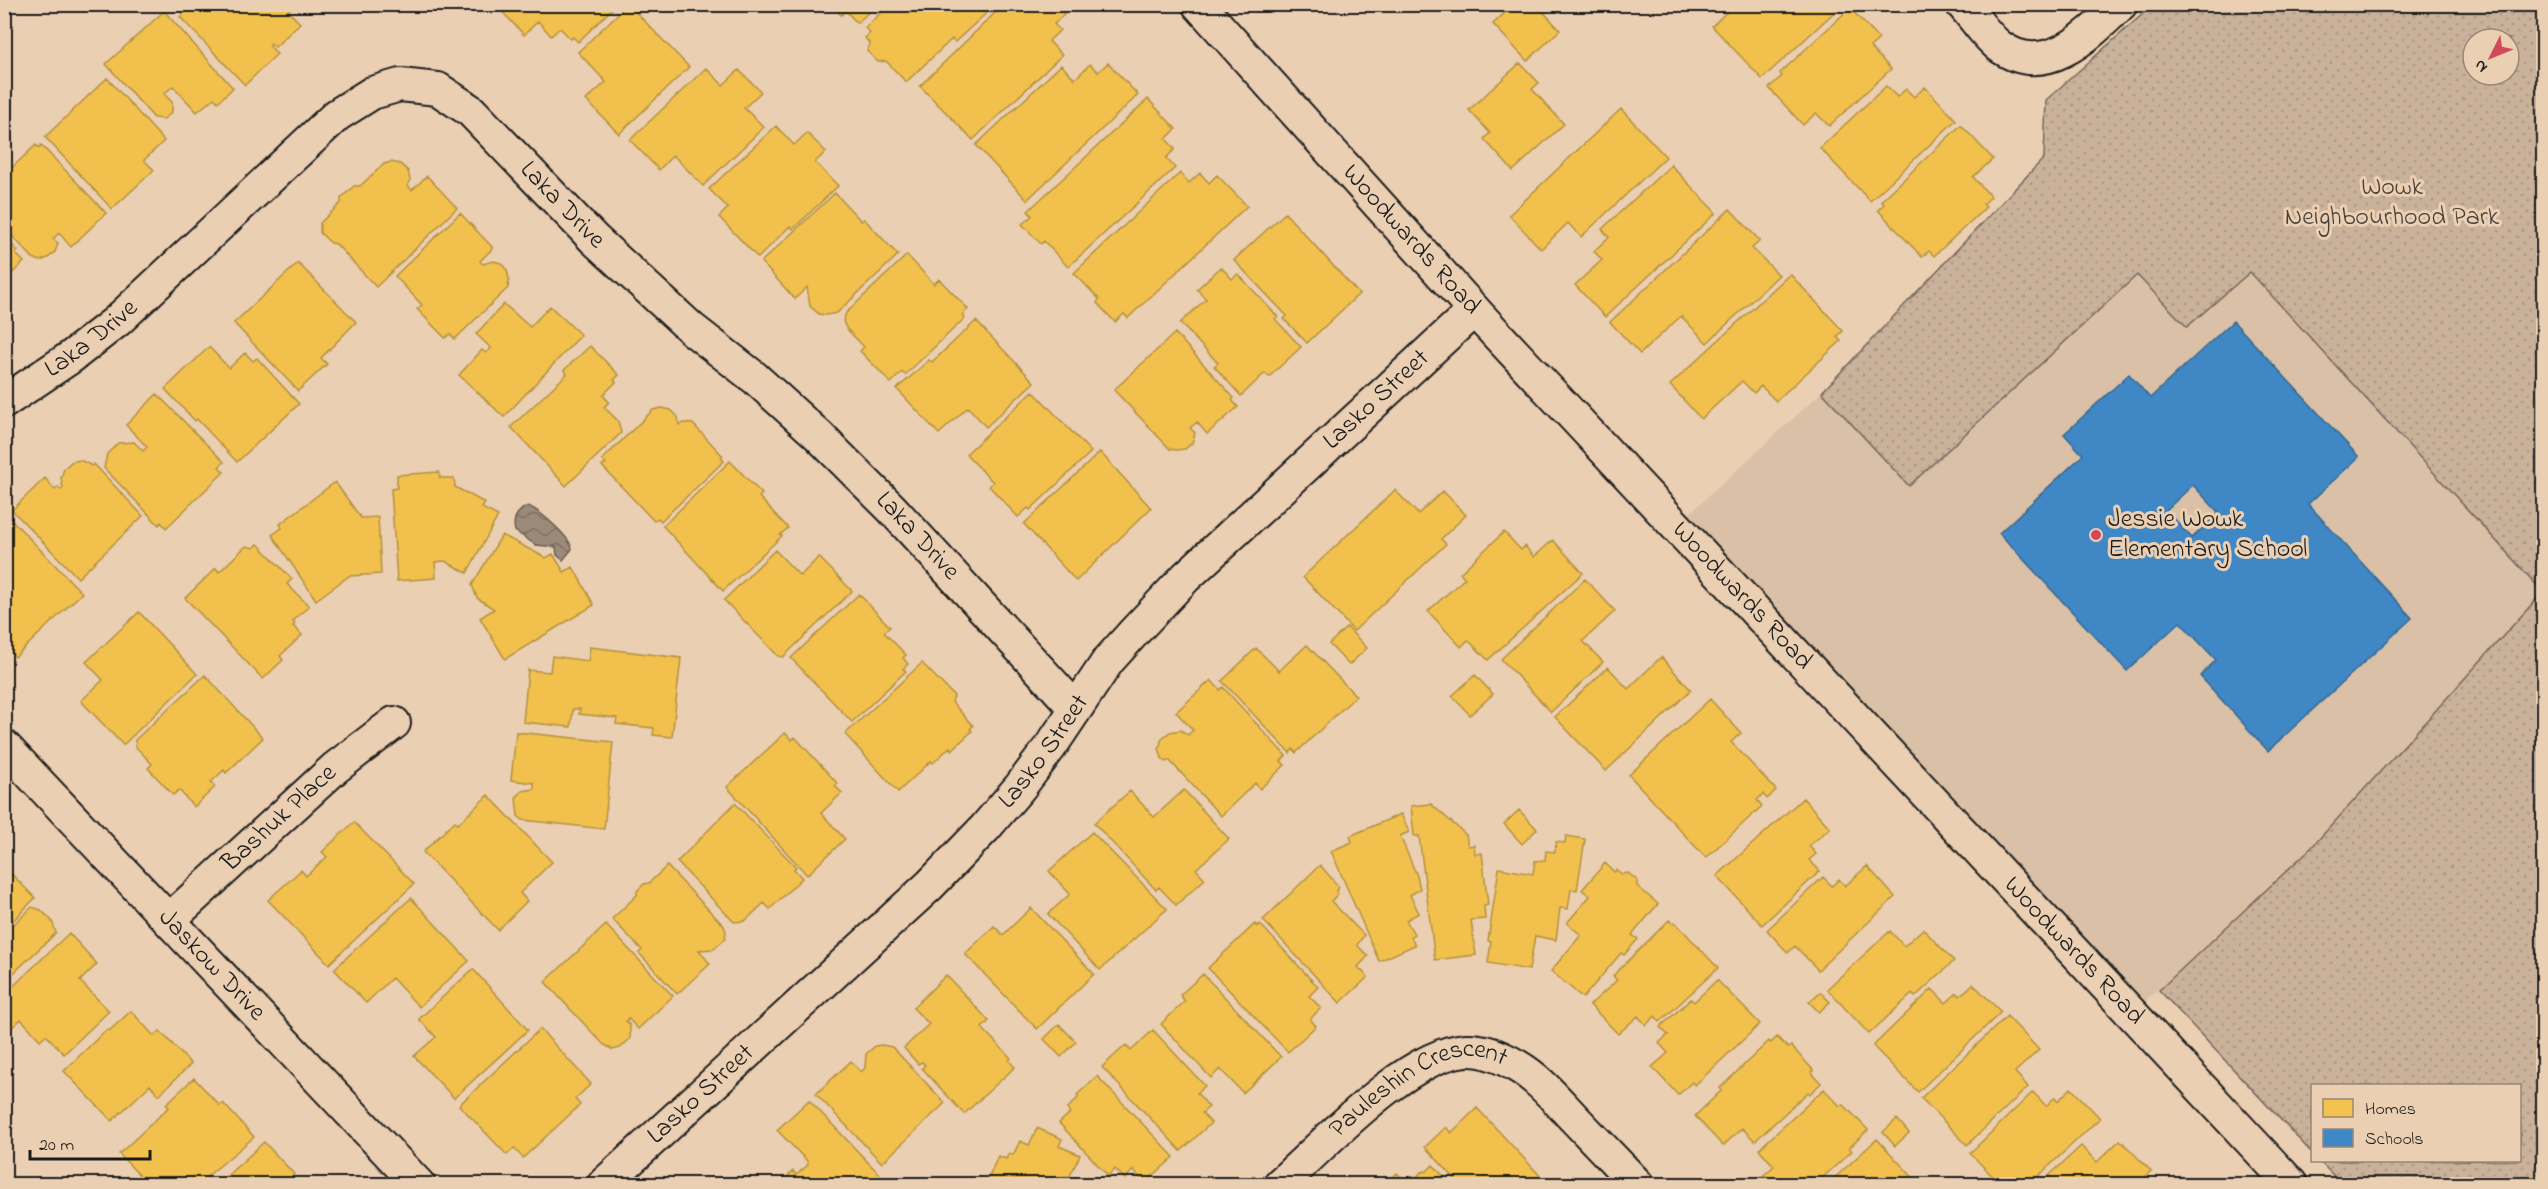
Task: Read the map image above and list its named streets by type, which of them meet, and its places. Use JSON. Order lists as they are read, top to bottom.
{
  "streets": {
    "street": [
      "Laka Drive",
      "Woodwards Road",
      "Lasko Street",
      "Bashuk Place",
      "Jaskow Drive",
      "Pauleshin Crescent"
    ]
  },
  "crossings": [
    ["Laka Drive", "Lasko Street"],
    ["Woodwards Road", "Lasko Street"],
    ["Bashuk Place", "Jaskow Drive"]
  ],
  "parks": ["Wowk Neighbourhood Park"],
  "places": ["Jessie Wowk Elementary School"],
  "legend": ["Homes", "Schools"],
  "scale_bar": "20 m",
  "north": "bottom left"
}
